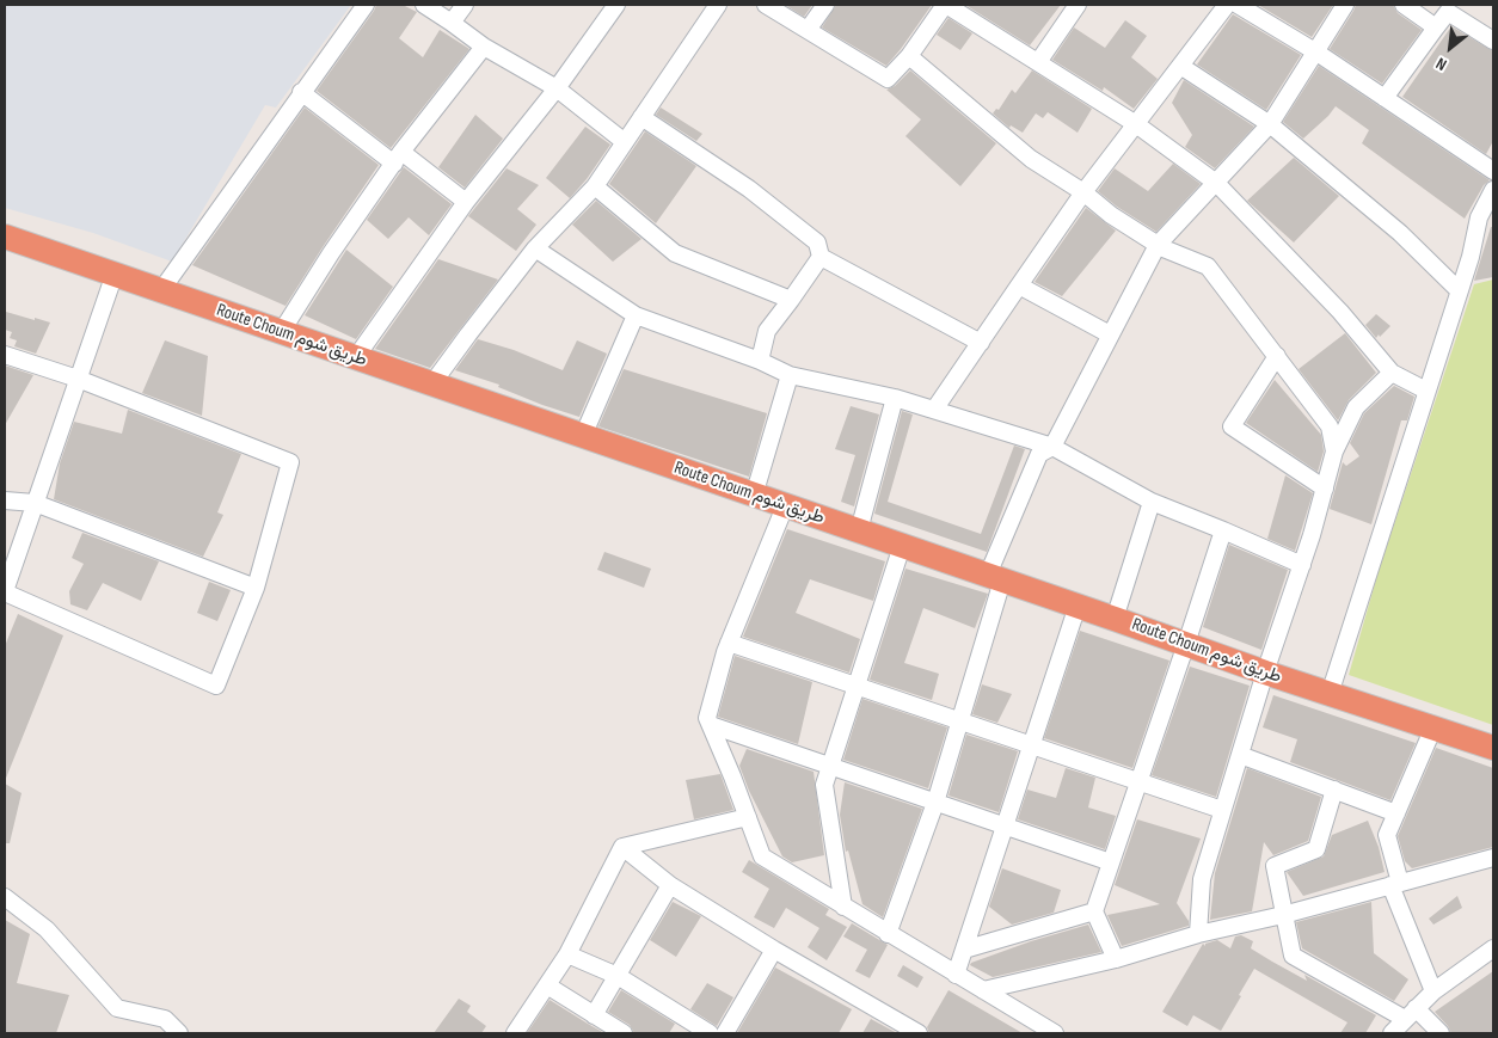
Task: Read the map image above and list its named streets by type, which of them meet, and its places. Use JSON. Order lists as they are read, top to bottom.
{
  "streets": {
    "highway": ["Route Choum طريق شوم"]
  },
  "north": "bottom left"
}
